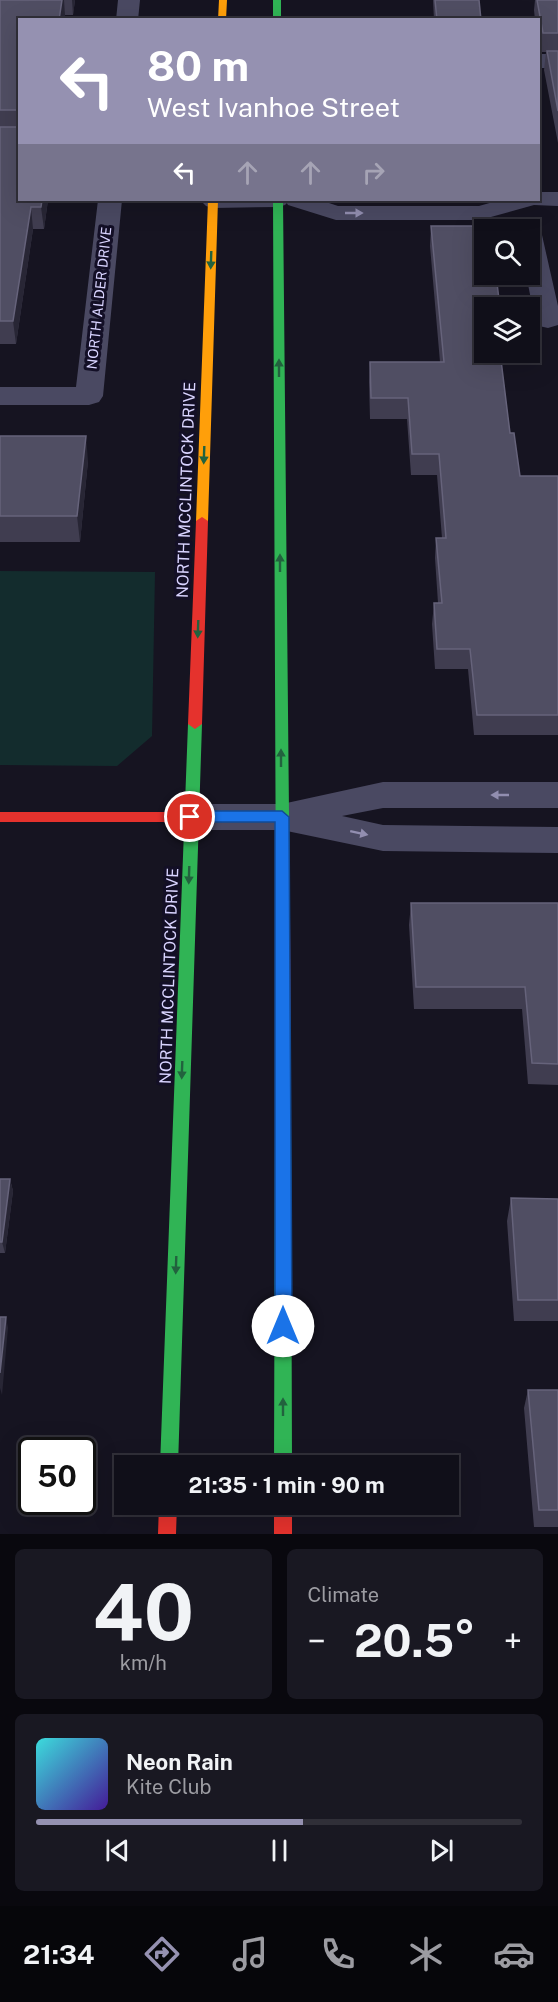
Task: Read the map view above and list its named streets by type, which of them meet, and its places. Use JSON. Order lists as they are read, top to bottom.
{
  "streets": {
    "main road": ["NORTH MCCLINTOCK DRIVE"],
    "street": ["NORTH ALDER DRIVE"]
  },
  "page": {
    "turn": ["80 m", "West Ivanhoe Street"],
    "limit": "50",
    "trip": "21:35 · 1 min · 90 m",
    "tile": [
      ["40", "km/h"],
      "Climate"
    ],
    "heat": ["−", "20.5°", "+"],
    "song": ["Neon Rain", "Kite Club"],
    "tabs": "21:34"
  }
}
